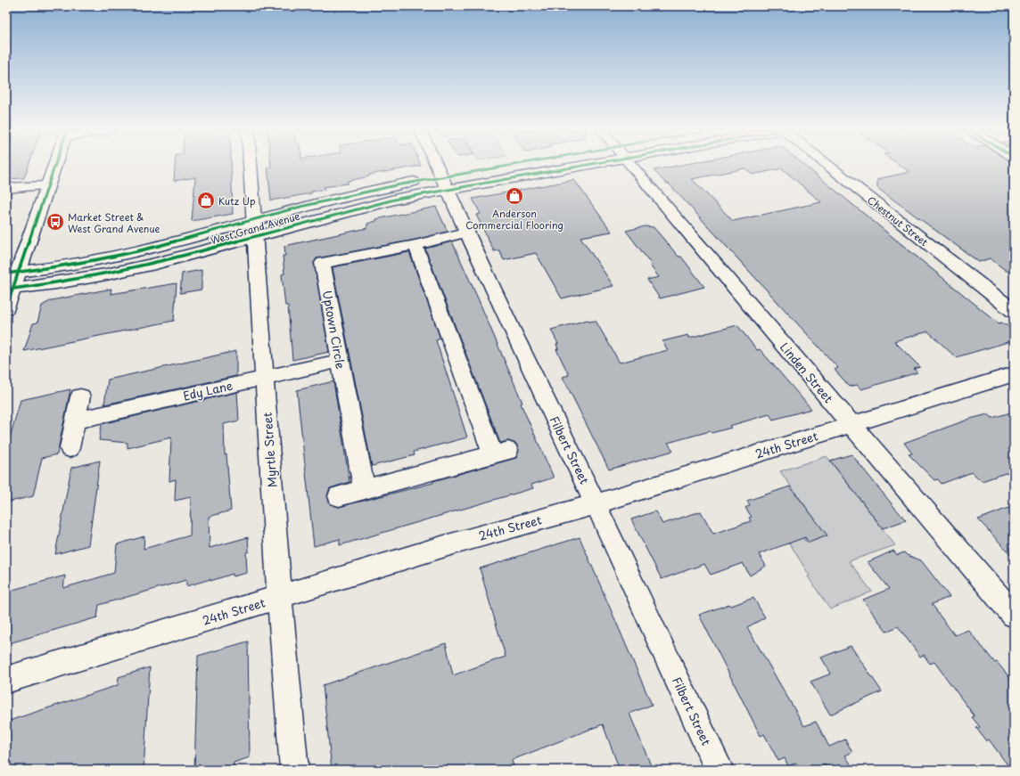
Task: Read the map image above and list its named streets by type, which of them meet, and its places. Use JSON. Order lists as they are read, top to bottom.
{
  "streets": {
    "main road": ["West Grand Avenue"],
    "street": [
      "Chestnut Street",
      "Uptown Circle",
      "Linden Street",
      "Edy Lane",
      "24th Street",
      "Myrtle Street",
      "Filbert Street"
    ]
  },
  "crossings": [
    ["West Grand Avenue", "Myrtle Street"],
    ["West Grand Avenue", "Filbert Street"],
    ["Uptown Circle", "Edy Lane"],
    ["Uptown Circle", "Filbert Street"],
    ["Linden Street", "24th Street"],
    ["Edy Lane", "Myrtle Street"],
    ["24th Street", "Myrtle Street"],
    ["24th Street", "Filbert Street"]
  ],
  "places": {
    "shop": ["Anderson Commercial Flooring", "Kutz Up"],
    "bus stop": ["Market Street & West Grand Avenue"]
  }
}
